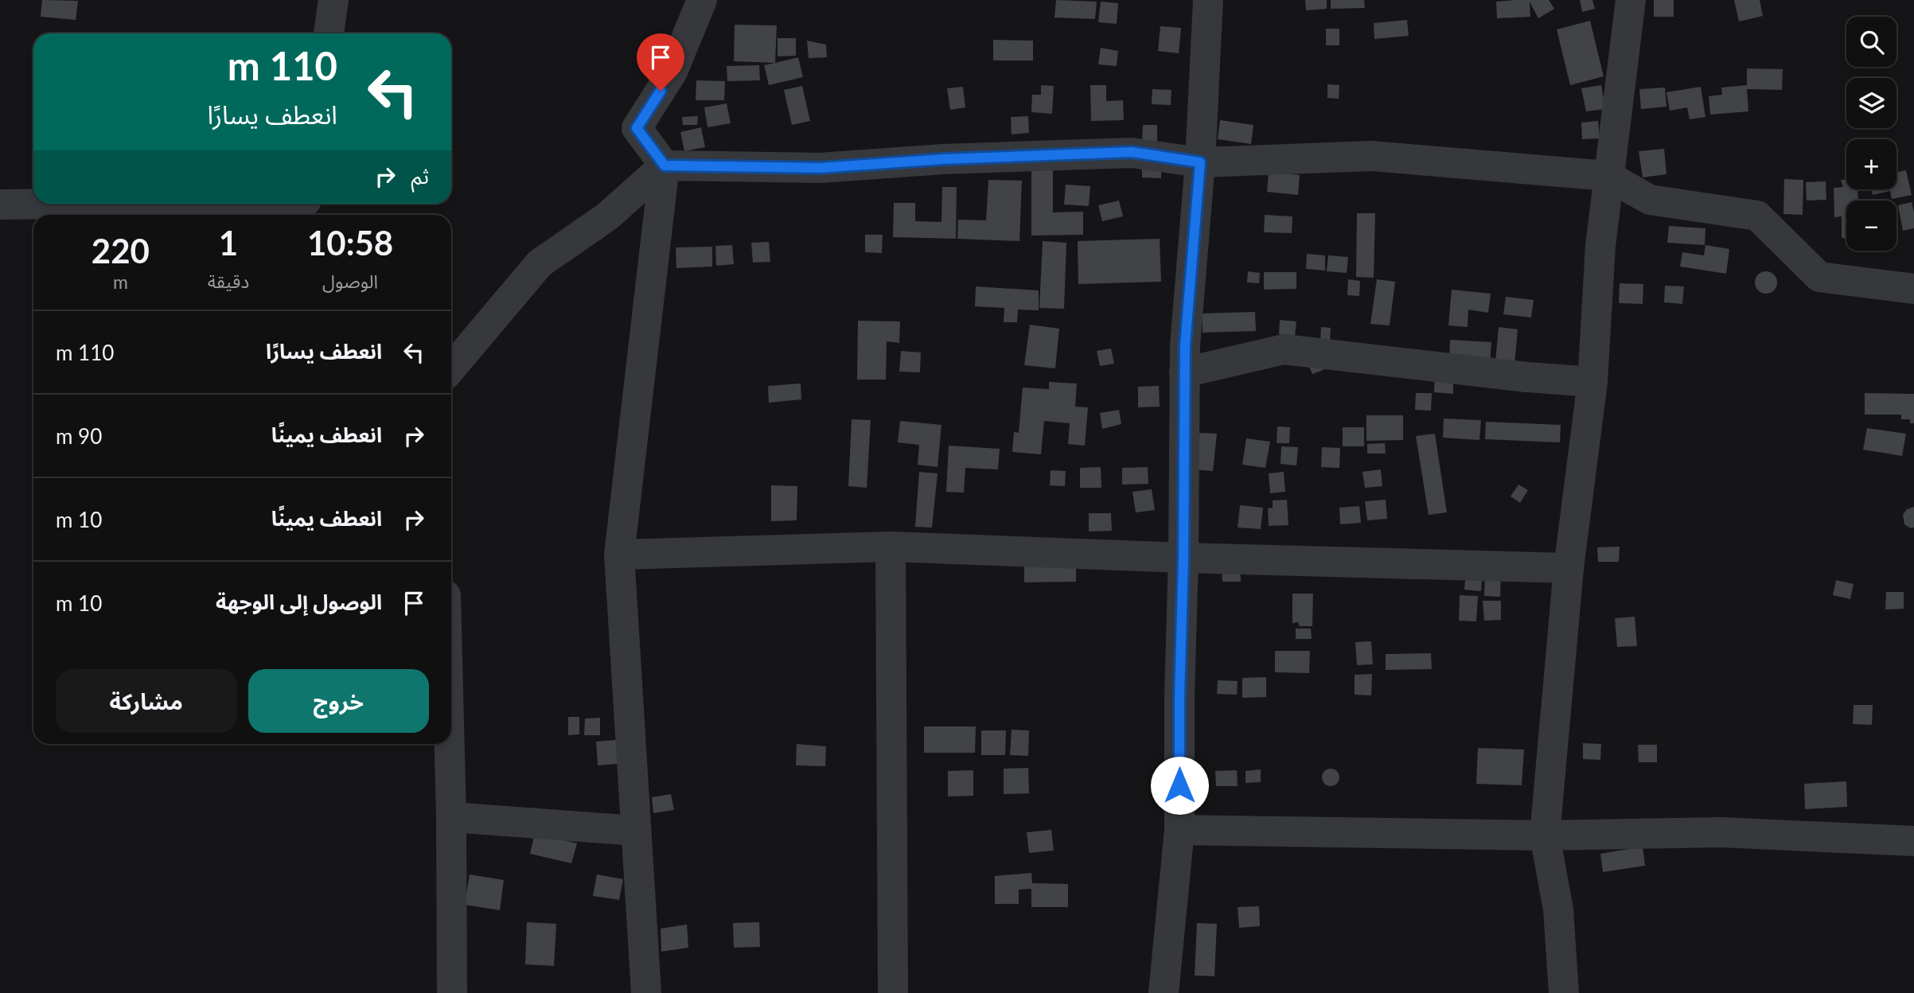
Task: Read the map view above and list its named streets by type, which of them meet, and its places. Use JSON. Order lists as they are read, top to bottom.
{
  "page": {
    "map_buttons": ["+", "−"],
    "turn": ["110 m", "انعطف يسارًا"],
    "then": "ثم",
    "eta": [
      "10:58",
      "الوصول",
      "1",
      "دقيقة",
      "220",
      "m"
    ],
    "list": [
      {
        "name": "انعطف يسارًا",
        "value": "110 m"
      },
      {
        "name": "انعطف يمينًا",
        "value": "90 m"
      },
      {
        "name": "انعطف يمينًا",
        "value": "10 m"
      },
      {
        "name": "الوصول إلى الوجهة",
        "value": "10 m"
      }
    ],
    "buttons": ["خروج", "مشاركة"]
  }
}
